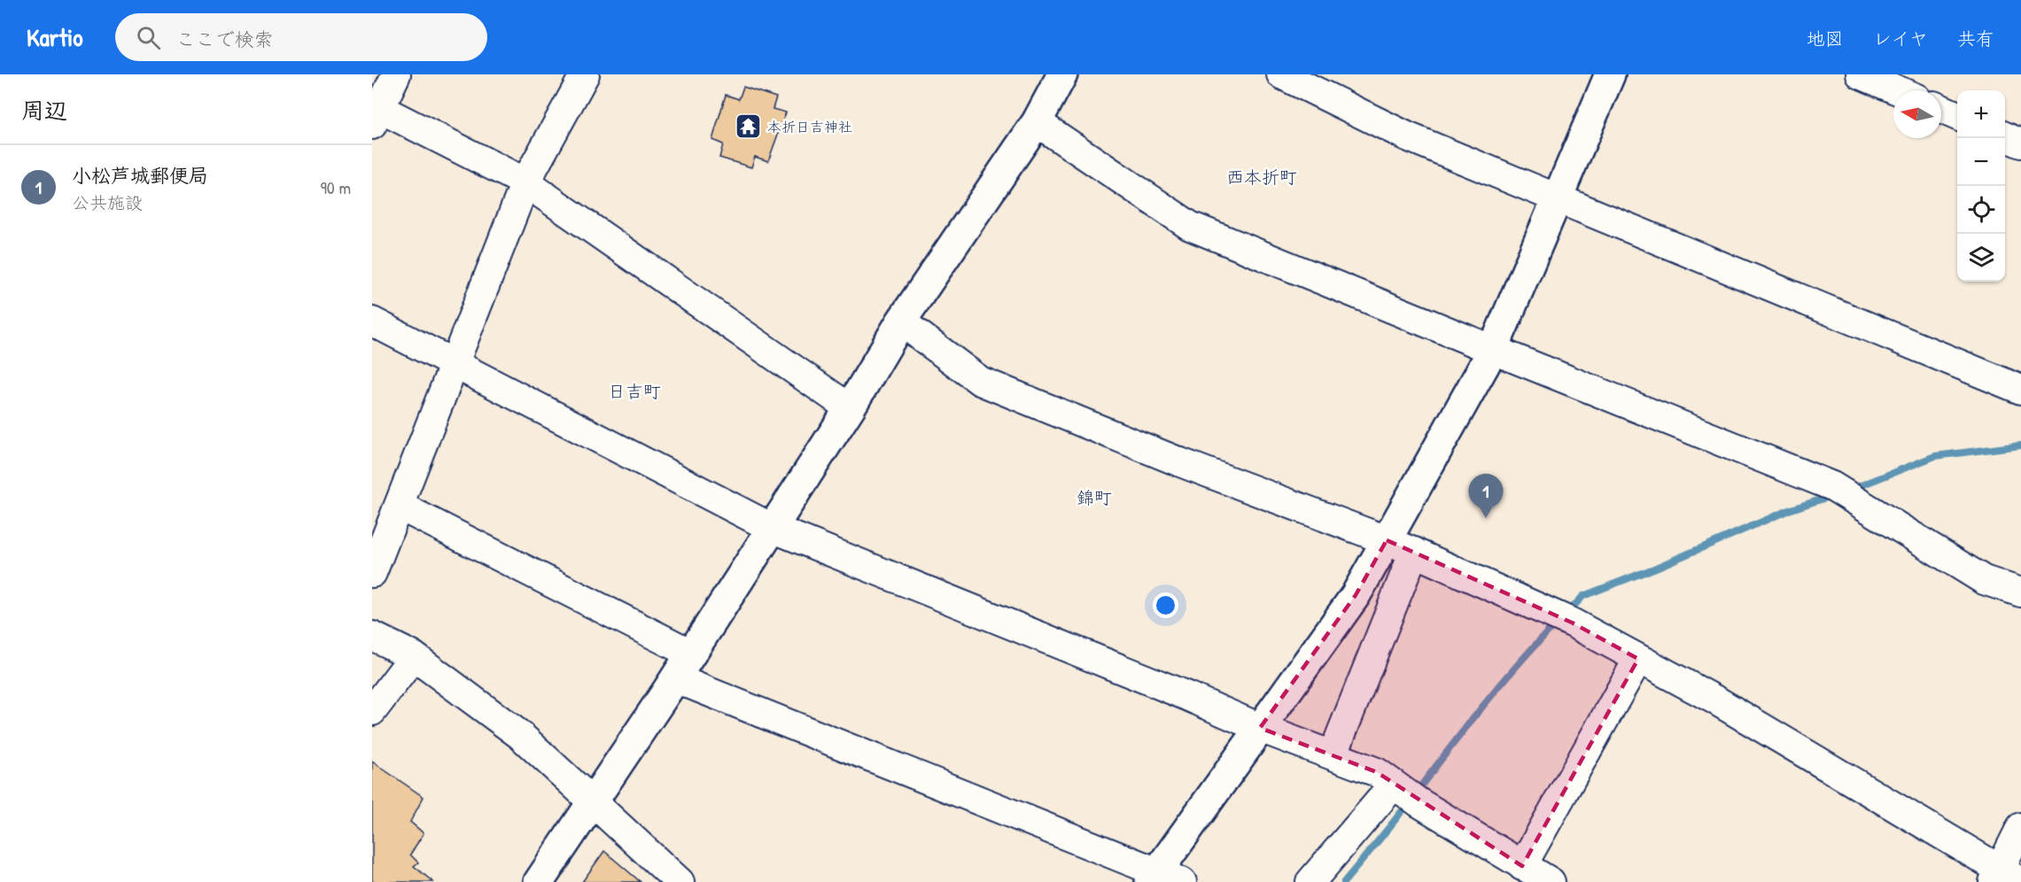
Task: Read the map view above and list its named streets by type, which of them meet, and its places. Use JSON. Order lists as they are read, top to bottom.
{
  "districts": ["西本折町", "日吉町", "錦町"],
  "places": {
    "temple": ["本折日吉神社"]
  },
  "north": "left",
  "page": {
    "header": "Kartio",
    "search": "ここで検索",
    "nav": ["地図", "レイヤ", "共有"],
    "heading": "周辺",
    "map_buttons": ["+", "−"],
    "list": [
      {
        "mark": "1",
        "name": "小松芦城郵便局",
        "note": "公共施設",
        "value": "90 m"
      }
    ],
    "pins": "1"
  }
}
